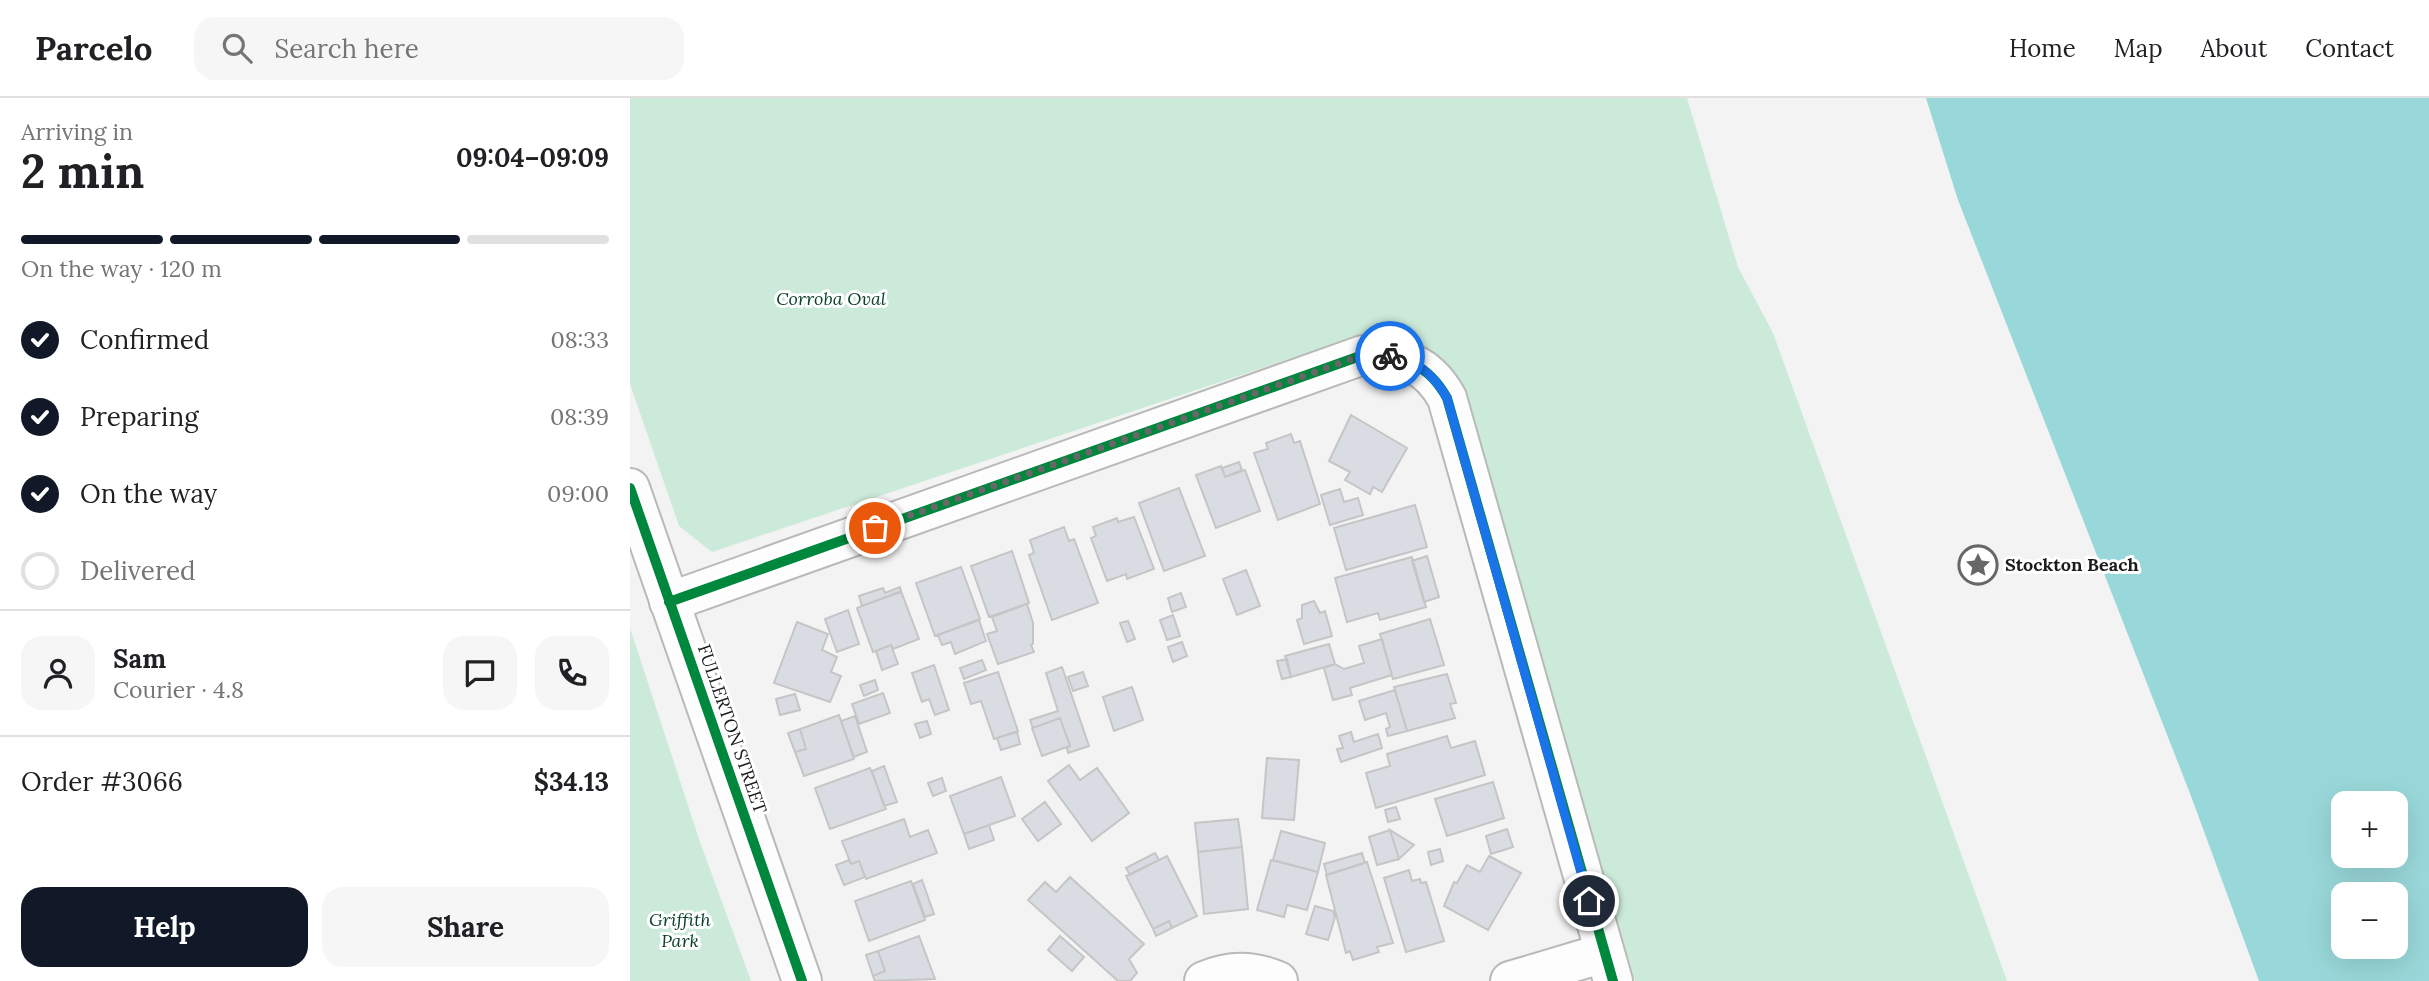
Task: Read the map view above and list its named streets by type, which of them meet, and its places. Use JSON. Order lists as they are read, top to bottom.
{
  "streets": {
    "street": ["FULLERTON STREET"]
  },
  "parks": ["Corroba Oval", "Griffith Park"],
  "places": {
    "place": ["Stockton Beach"]
  },
  "page": {
    "header": "Parcelo",
    "search": "Search here",
    "nav": [
      "Home",
      "Map",
      "About",
      "Contact"
    ],
    "heading": ["2 min", "Arriving in", "09:04–09:09"],
    "panel": [
      "Sam",
      "Courier · 4.8",
      "Order #3066",
      "$34.13"
    ],
    "bar": "On the way · 120 m",
    "list": [
      ["Confirmed", "08:33"],
      ["Preparing", "08:39"],
      ["On the way", "09:00"],
      "Delivered"
    ],
    "map_buttons": ["+", "−"],
    "buttons": ["Help", "Share"]
  }
}
